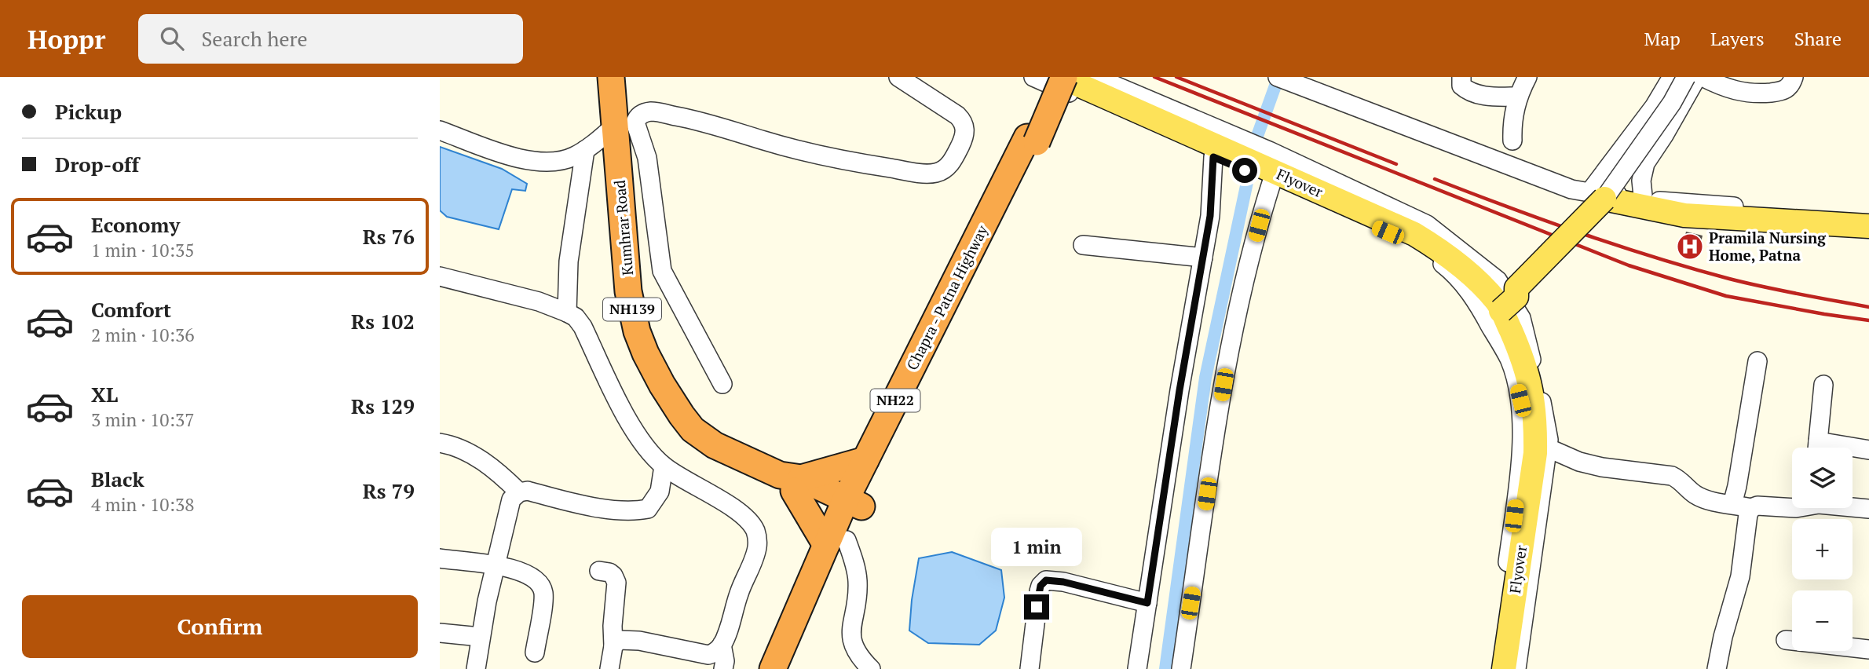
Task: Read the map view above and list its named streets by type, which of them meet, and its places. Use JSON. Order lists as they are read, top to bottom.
{
  "streets": {
    "highway": [
      "Kumhrar Road",
      "Chapra - Patna Highway",
      "NH139",
      "NH22"
    ],
    "main road": ["Flyover"]
  },
  "crossings": [
    ["Flyover", "NH22"],
    ["Kumhrar Road", "Chapra - Patna Highway"],
    ["Chapra - Patna Highway", "NH22"]
  ],
  "places": {
    "hospital": ["Pramila Nursing Home, Patna"]
  },
  "page": {
    "header": "Hoppr",
    "search": "Search here",
    "nav": ["Map", "Layers", "Share"],
    "banner": ["Pickup", "Drop-off"],
    "list": [
      {
        "name": "Economy",
        "note": "1 min · 10:35",
        "value": "Rs 76"
      },
      {
        "name": "Comfort",
        "note": "2 min · 10:36",
        "value": "Rs 102"
      },
      {
        "name": "XL",
        "note": "3 min · 10:37",
        "value": "Rs 129"
      },
      {
        "name": "Black",
        "note": "4 min · 10:38",
        "value": "Rs 79"
      }
    ],
    "map_buttons": ["+", "−"],
    "bubble": "1 min",
    "buttons": "Confirm"
  }
}
